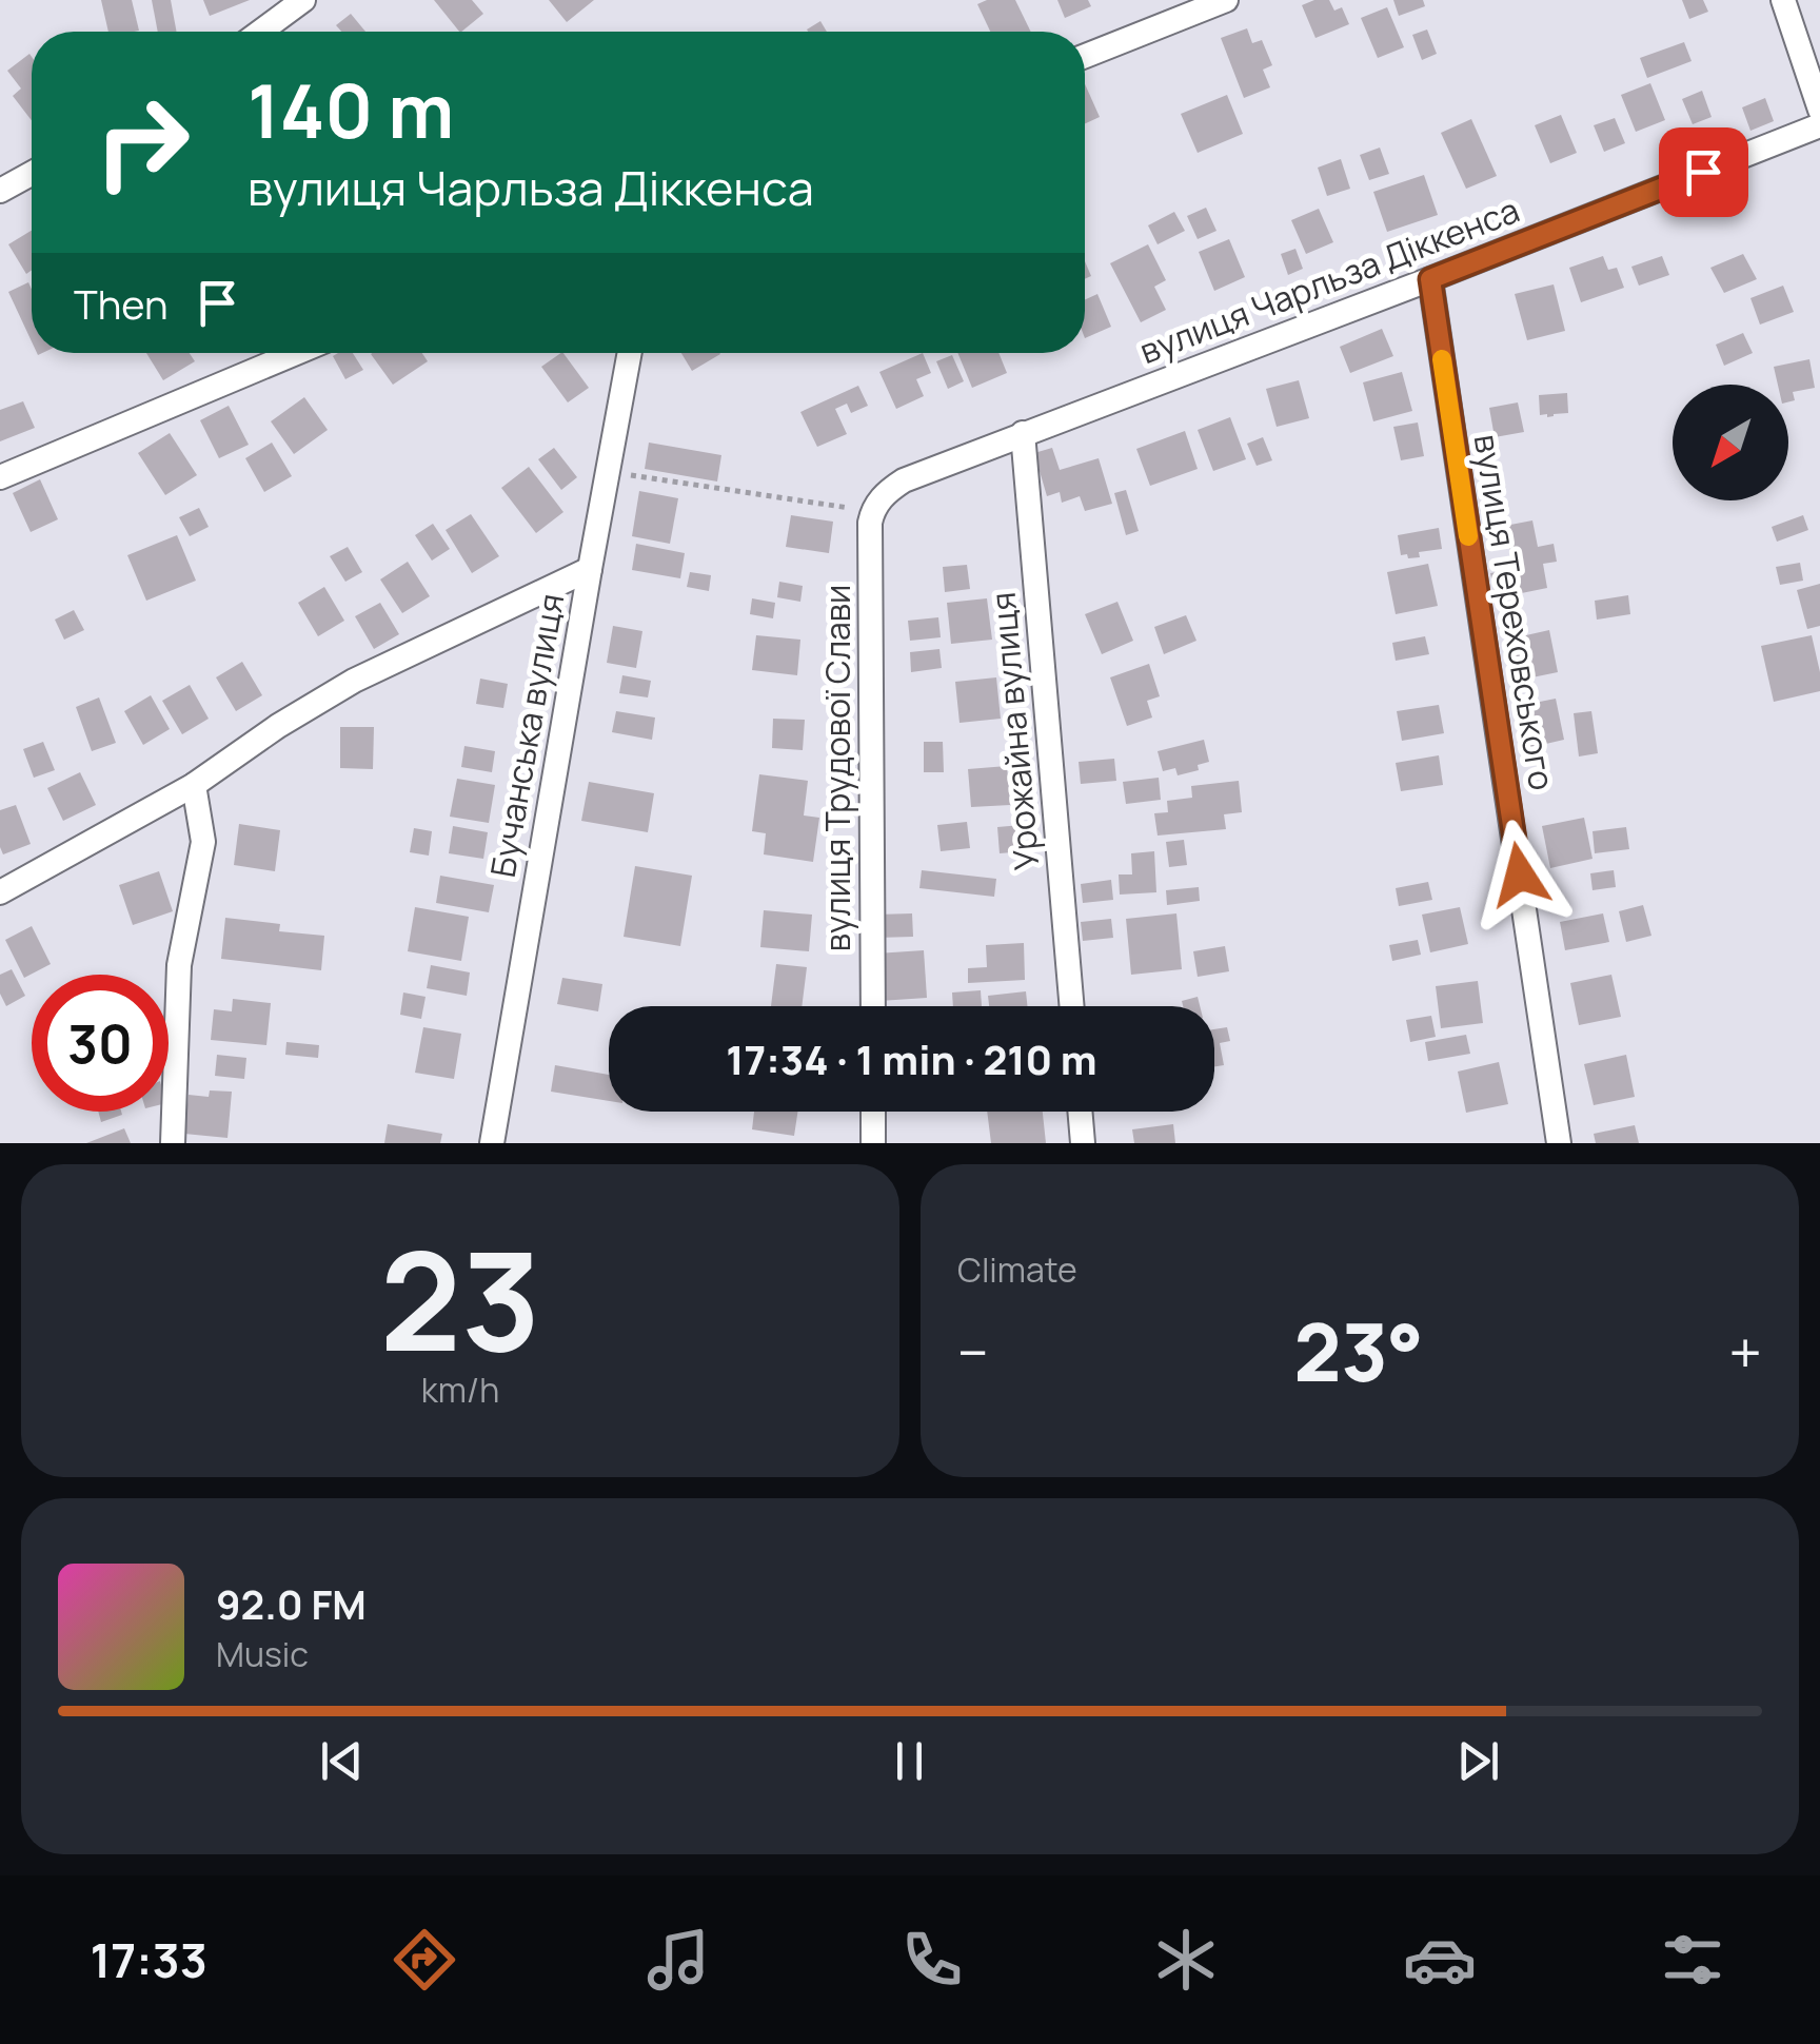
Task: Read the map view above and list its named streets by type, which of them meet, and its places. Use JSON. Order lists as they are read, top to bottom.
{
  "streets": {
    "street": [
      "вулиця Чарльза Діккенса",
      "вулиця Тереховського",
      "Урожайна вулиця",
      "Бучанська вулиця",
      "вулиця Трудової Слави"
    ]
  },
  "crossings": [
    ["вулиця Чарльза Діккенса", "вулиця Тереховського"],
    ["вулиця Чарльза Діккенса", "Урожайна вулиця"],
    ["вулиця Чарльза Діккенса", "вулиця Трудової Слави"]
  ],
  "north": "bottom left",
  "page": {
    "turn": ["140 m", "вулиця Чарльза Діккенса"],
    "then": "Then",
    "limit": "30",
    "trip": "17:34 · 1 min · 210 m",
    "tile": [
      ["23", "km/h"],
      "Climate"
    ],
    "heat": ["−", "23°", "+"],
    "song": ["92.0 FM", "Music"],
    "tabs": "17:33"
  }
}
